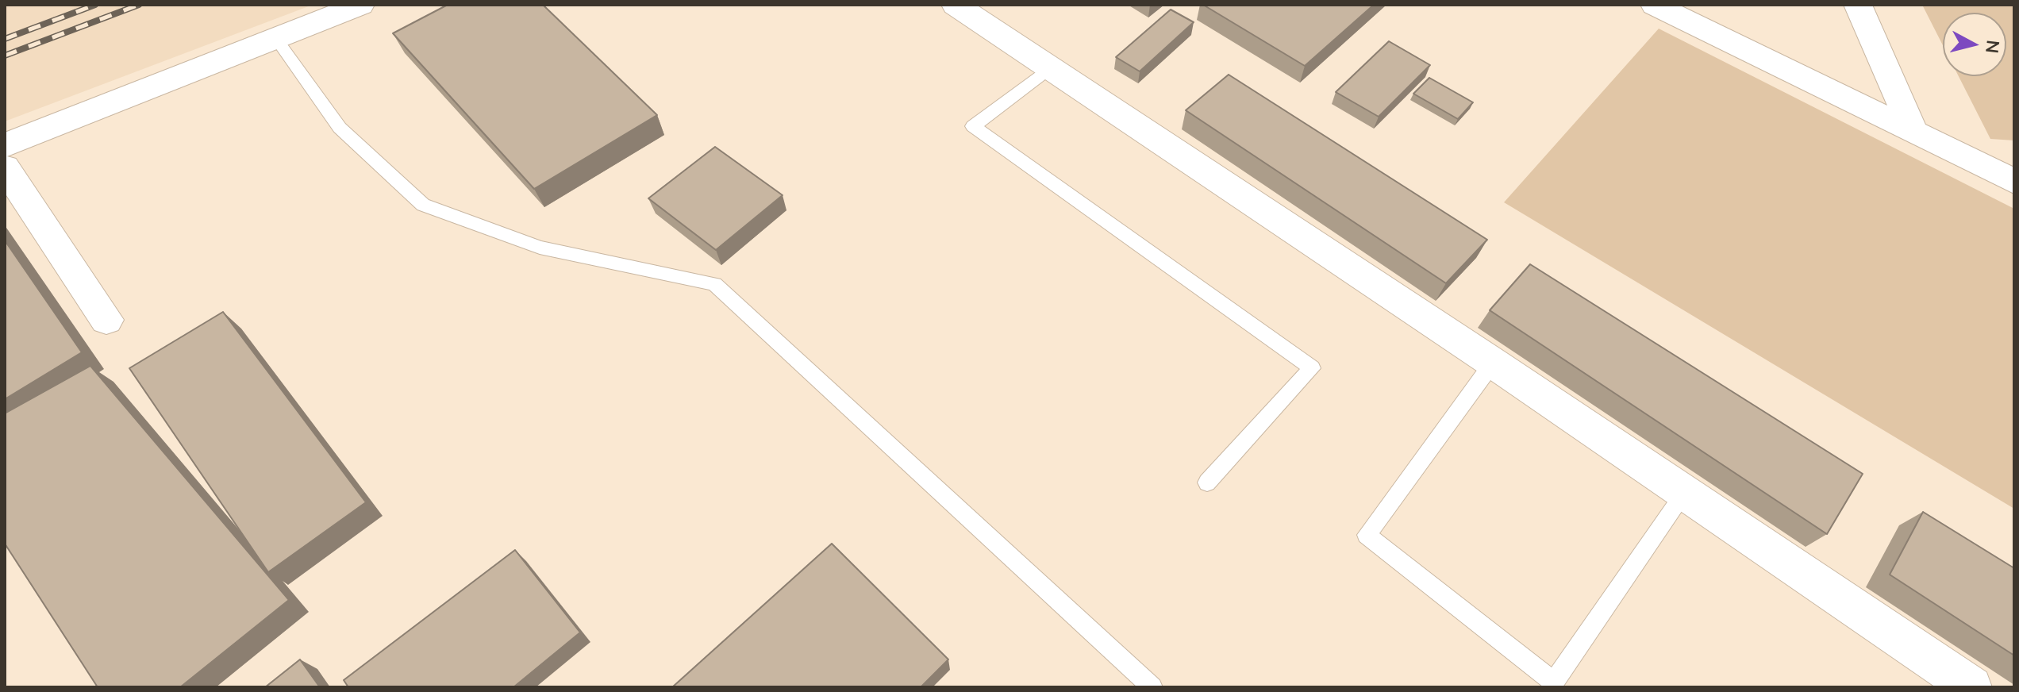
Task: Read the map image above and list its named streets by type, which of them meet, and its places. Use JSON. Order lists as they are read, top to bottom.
{
  "north": "right"
}
